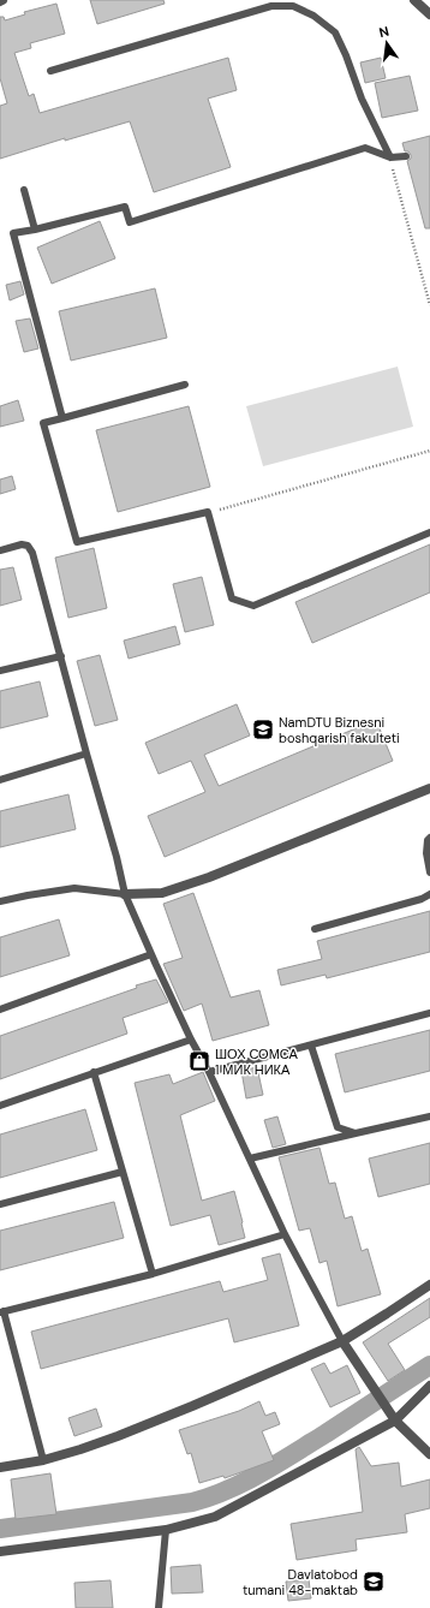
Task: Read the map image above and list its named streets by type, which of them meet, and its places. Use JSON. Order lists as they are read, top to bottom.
{
  "places": {
    "school or university": ["NamDTU Biznesni boshqarish fakulteti", "Davlatobod tumani 48-maktab"],
    "shop": ["ШОХ СОМСА 1 МИК НИКА"]
  },
  "north": "top"
}
